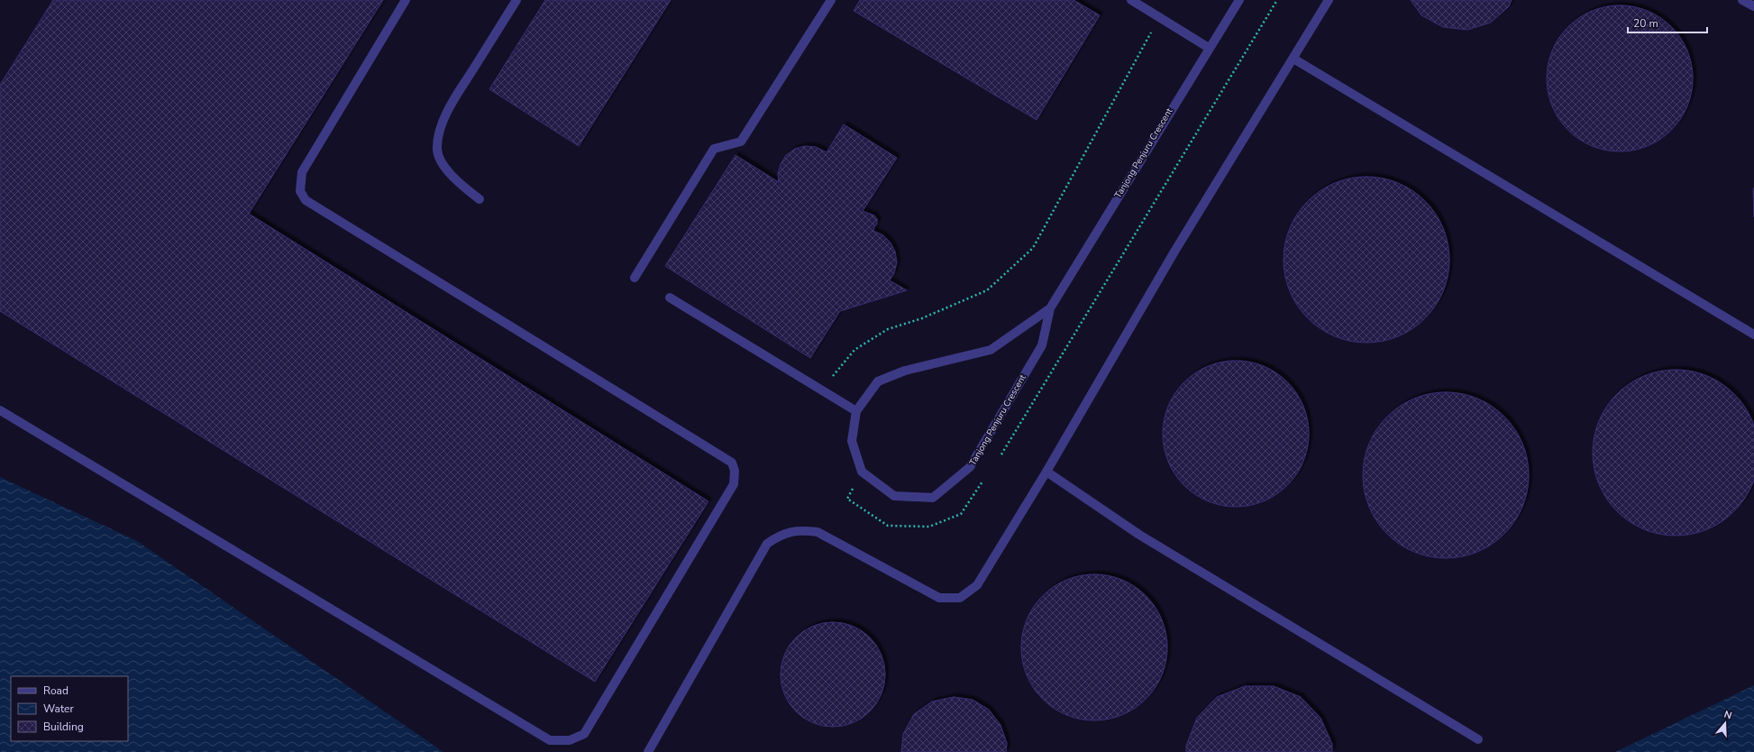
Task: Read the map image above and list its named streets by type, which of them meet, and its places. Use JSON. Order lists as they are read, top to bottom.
{
  "streets": {
    "street": ["Tanjong Penjuru Crescent"]
  },
  "legend": ["Road", "Water", "Building"],
  "scale_bar": "20 m",
  "north": "top"
}
